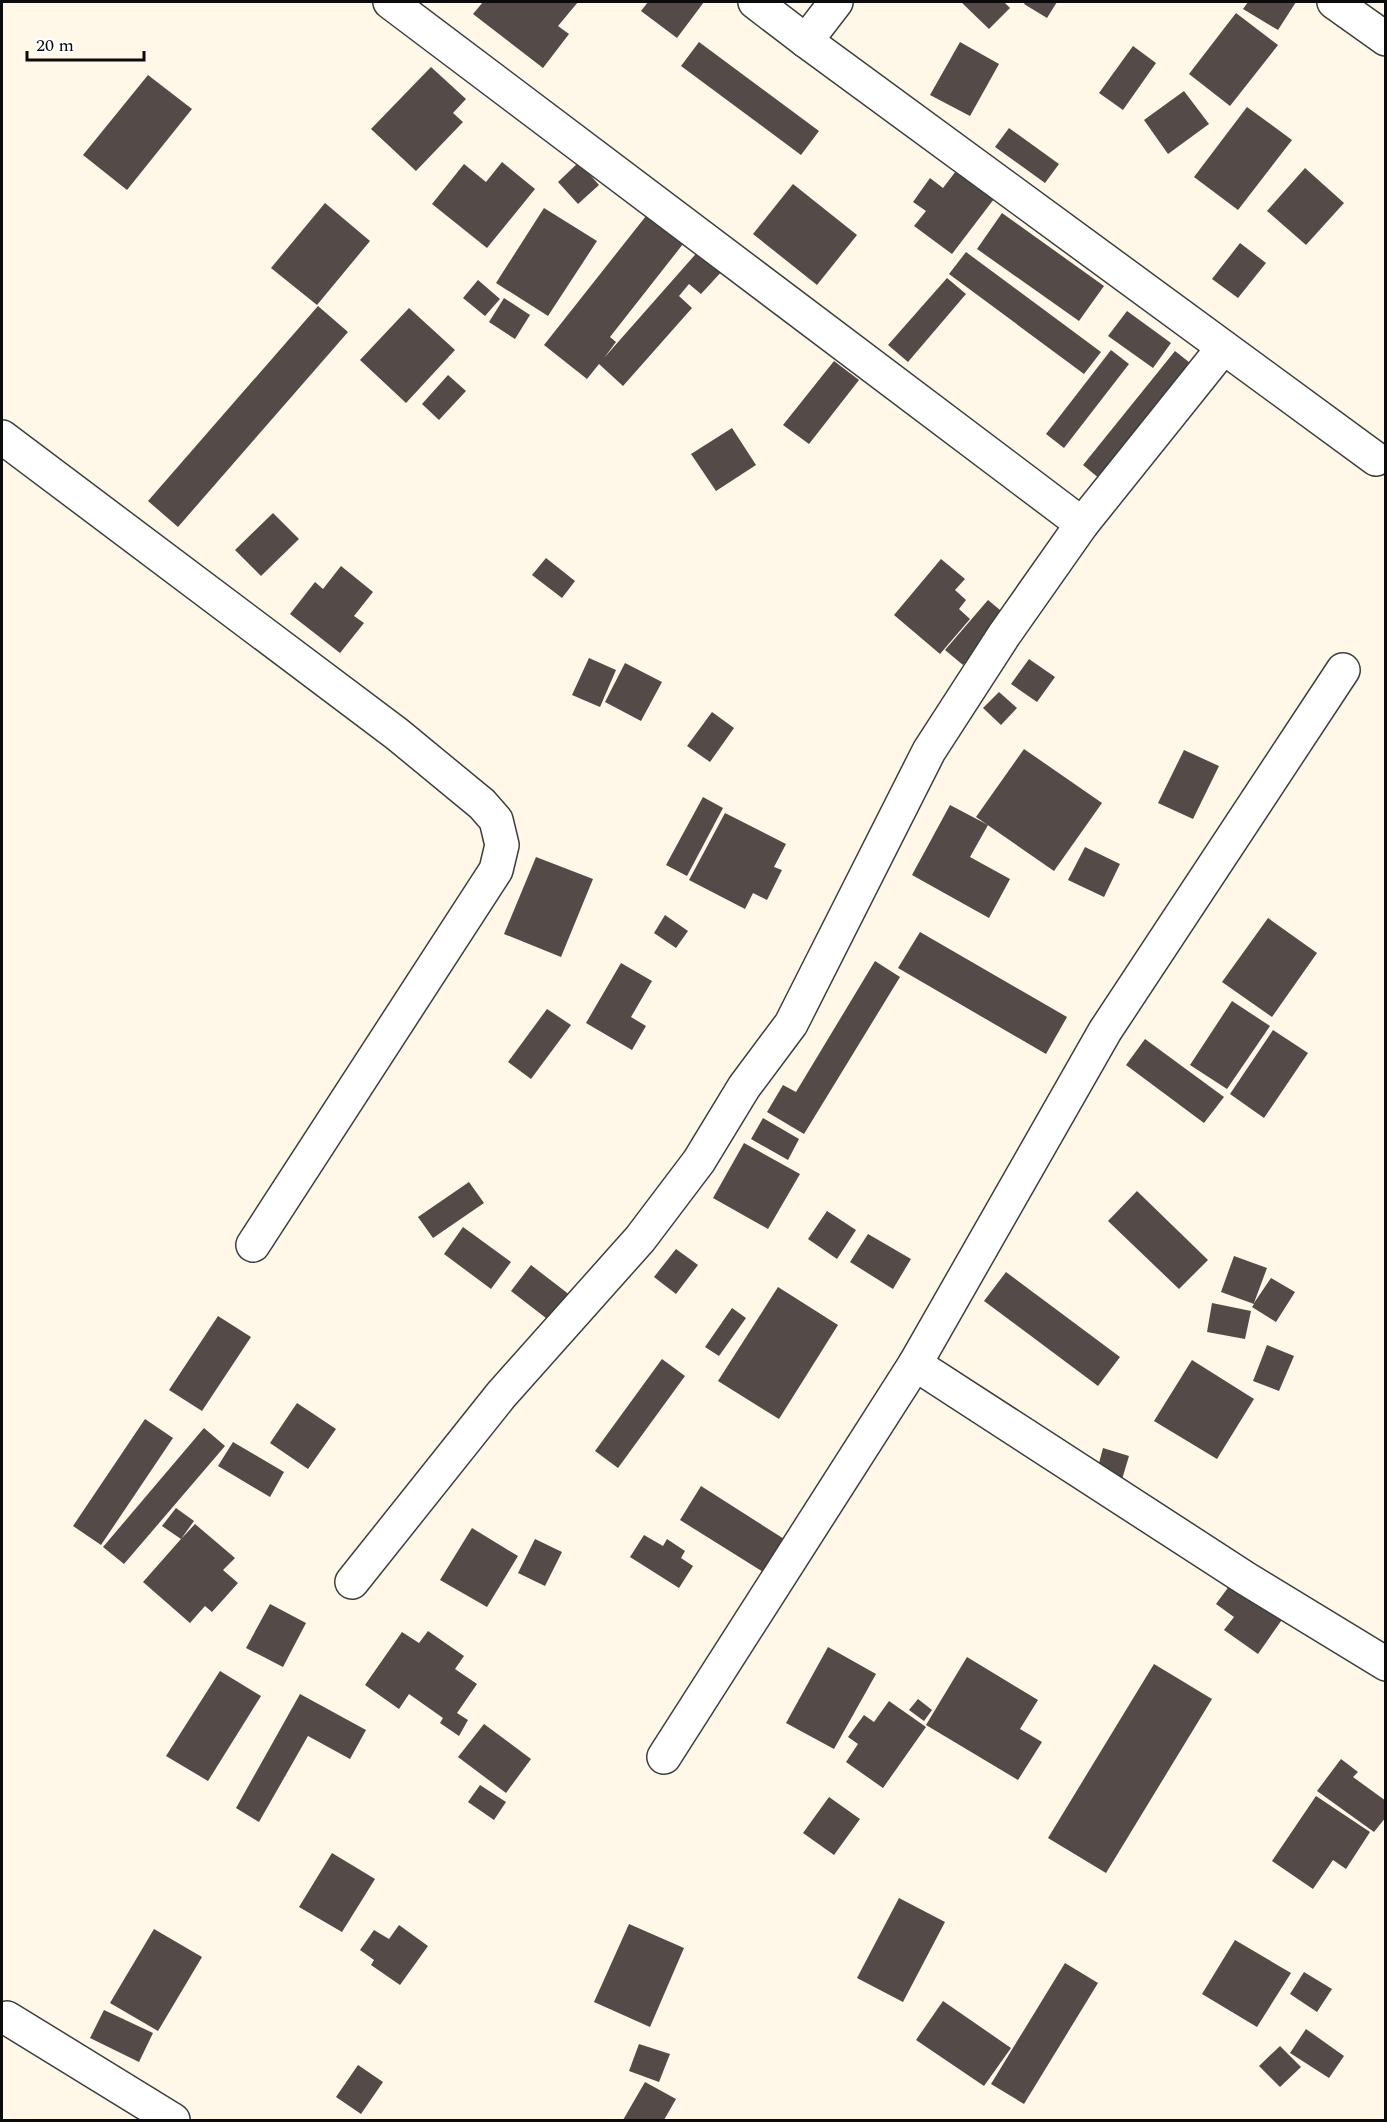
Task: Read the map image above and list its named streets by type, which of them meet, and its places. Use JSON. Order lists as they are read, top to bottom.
{
  "scale_bar": "20 m"
}
